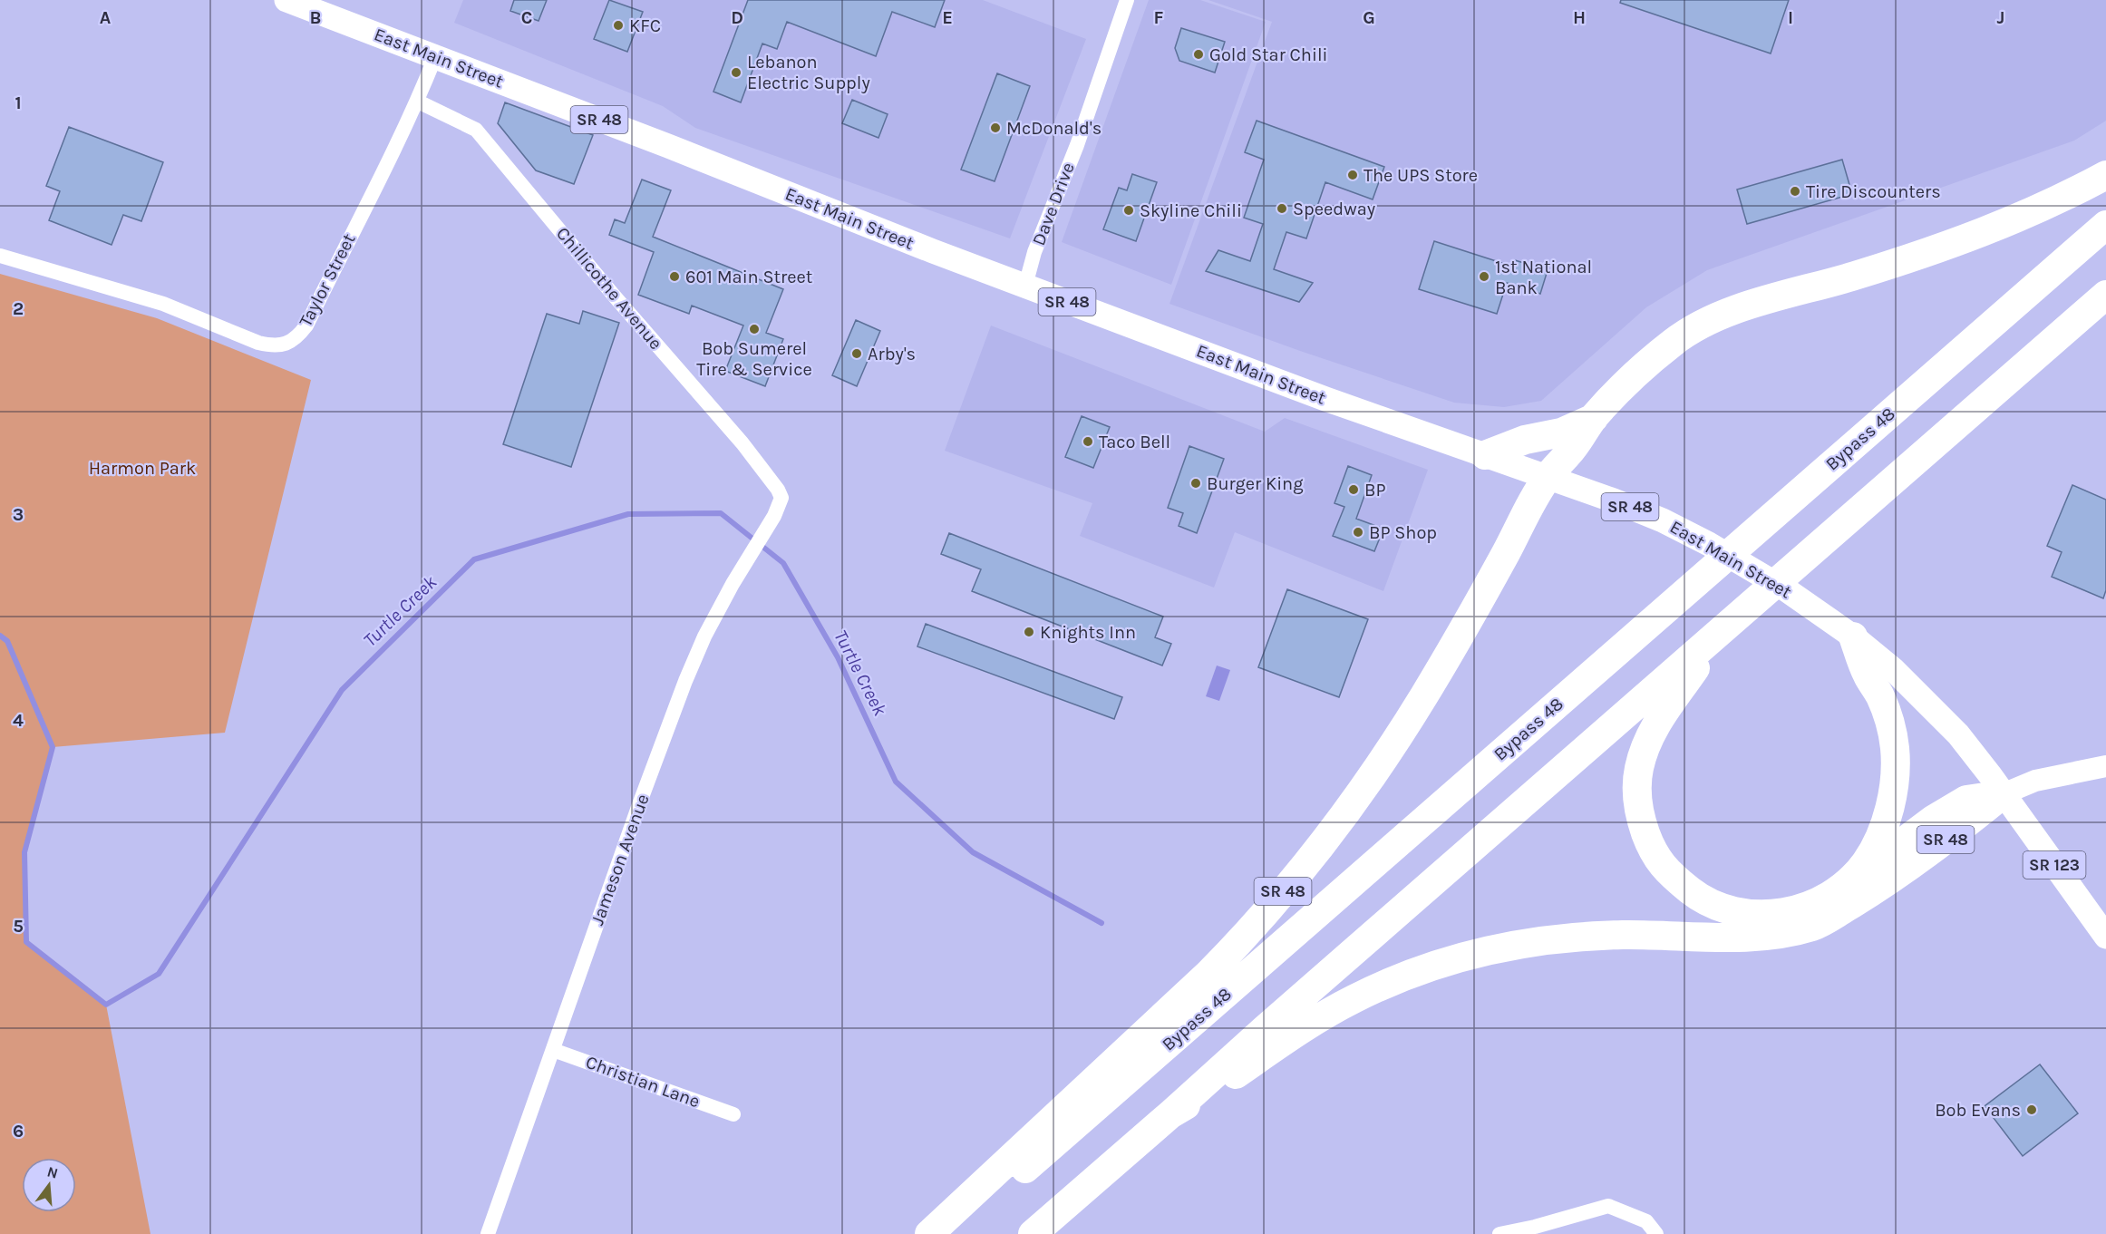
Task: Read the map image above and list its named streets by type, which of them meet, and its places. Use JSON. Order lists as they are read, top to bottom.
{
  "streets": {
    "highway": ["SR 48", "Bypass 48"],
    "main road": ["East Main Street", "SR 123"],
    "street": [
      "Dave Drive",
      "Taylor Street",
      "Chillicothe Avenue",
      "Jameson Avenue",
      "Christian Lane"
    ]
  },
  "crossings": [
    ["East Main Street", "SR 48"],
    ["East Main Street", "Dave Drive"],
    ["East Main Street", "Taylor Street"],
    ["Taylor Street", "Chillicothe Avenue"],
    ["Chillicothe Avenue", "Jameson Avenue"],
    ["Jameson Avenue", "Christian Lane"]
  ],
  "water": ["Turtle Creek"],
  "parks": ["Harmon Park"],
  "places": [
    "KFC",
    "Gold Star Chili",
    "Lebanon Electric Supply",
    "McDonald's",
    "The UPS Store",
    "Tire Discounters",
    "Speedway",
    "Skyline Chili",
    "601 Main Street",
    "1st National Bank",
    "Bob Sumerel Tire & Service",
    "Arby's",
    "Taco Bell",
    "Burger King",
    "BP",
    "BP Shop",
    "Knights Inn",
    "Bob Evans"
  ],
  "north": "top",
  "grid": {
    "columns": [
      "A",
      "B",
      "C",
      "D",
      "E",
      "F",
      "G",
      "H",
      "I",
      "J"
    ],
    "rows": [
      "1",
      "2",
      "3",
      "4",
      "5",
      "6"
    ]
  }
}
